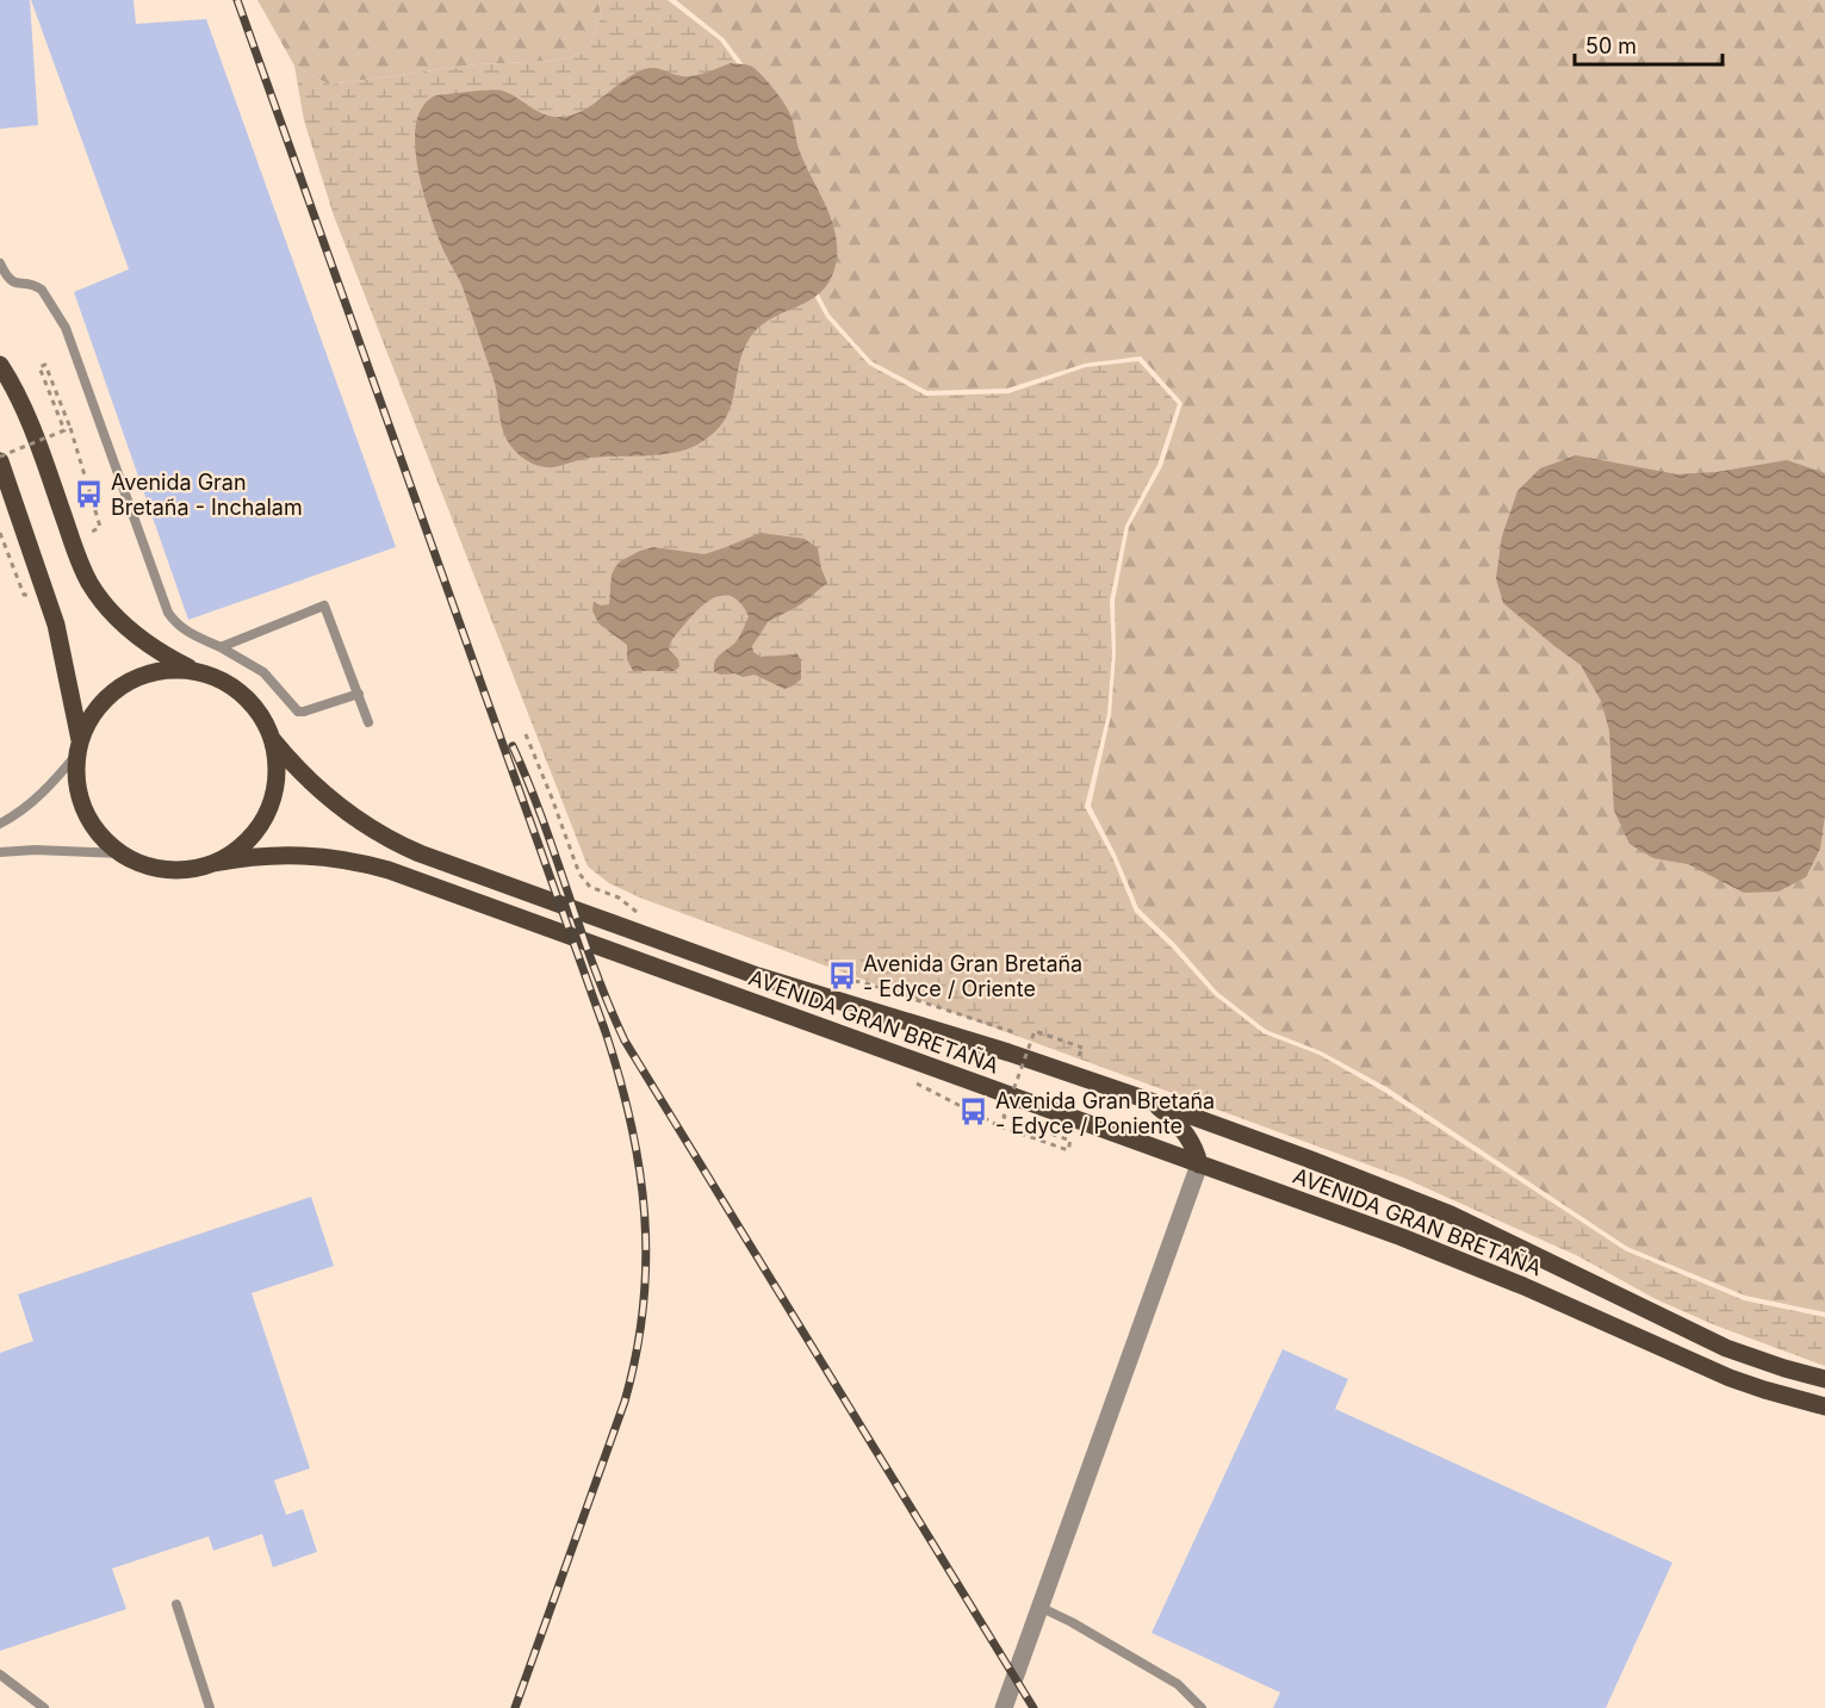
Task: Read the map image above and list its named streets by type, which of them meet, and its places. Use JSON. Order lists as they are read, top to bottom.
{
  "streets": {
    "main road": ["AVENIDA GRAN BRETAÑA"]
  },
  "places": {
    "bus stop": ["Avenida Gran Bretaña - Inchalam", "Avenida Gran Bretaña - Edyce / Oriente", "Avenida Gran Bretaña - Edyce / Poniente"]
  },
  "scale_bar": "50 m"
}
